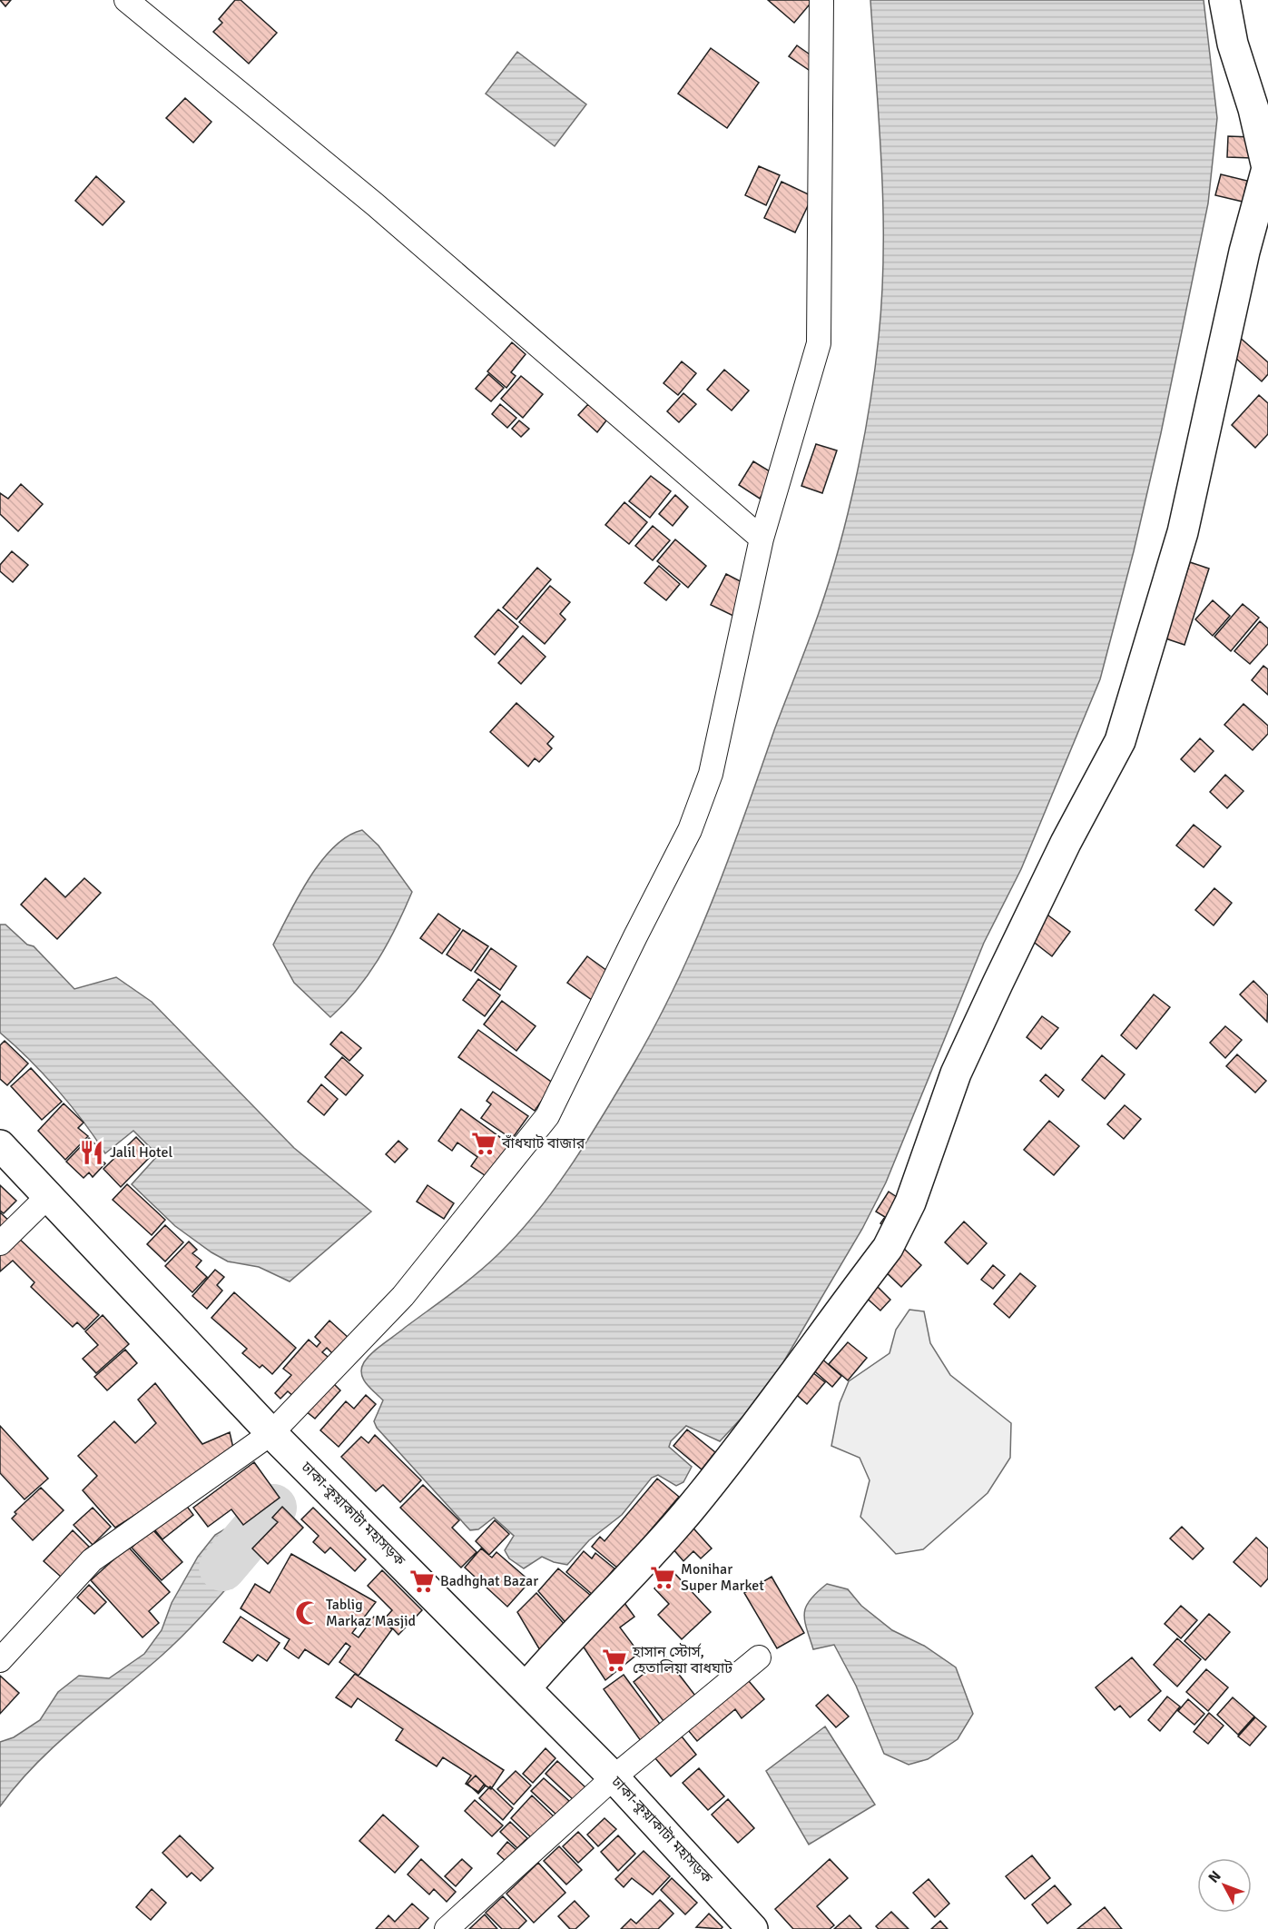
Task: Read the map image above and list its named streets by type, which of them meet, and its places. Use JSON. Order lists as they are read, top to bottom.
{
  "streets": {
    "street": ["ঢাকা-কুয়াকাটা মহাসড়ক"]
  },
  "places": {
    "supermarket": [
      "বাঁধঘাট বাজার",
      "Monihar Super Market",
      "Badhghat Bazar",
      "হাসান স্টোর্স, হেতালিয়া বাধঘাট"
    ],
    "restaurant": ["Jalil Hotel"],
    "mosque": ["Tablig Markaz Masjid"]
  },
  "north": "top left"
}
